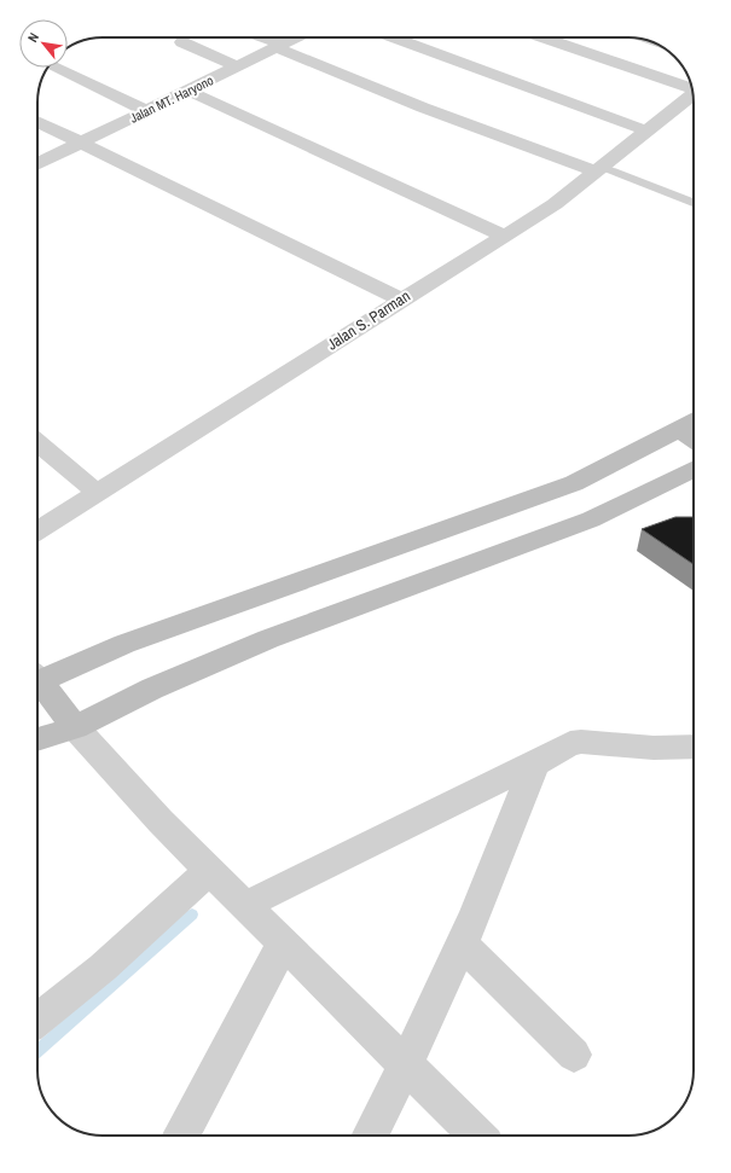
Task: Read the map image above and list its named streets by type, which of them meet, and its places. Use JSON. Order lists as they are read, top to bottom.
{
  "streets": {
    "street": ["Jalan MT. Haryono", "Jalan S. Parman"]
  },
  "north": "top left"
}
